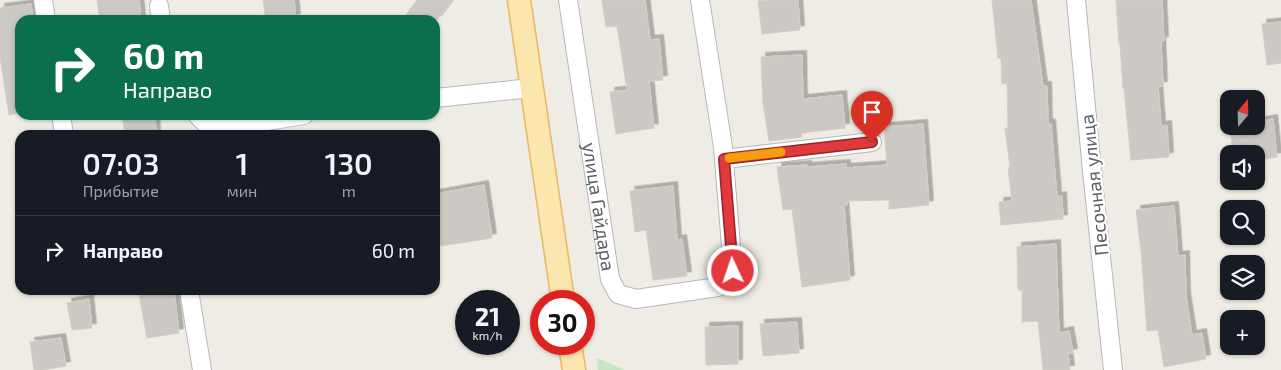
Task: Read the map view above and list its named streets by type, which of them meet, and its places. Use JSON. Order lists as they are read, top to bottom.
{
  "streets": {
    "street": ["Песочная улица", "улица Гайдара"]
  },
  "north": "top",
  "page": {
    "turn": ["60 m", "Направо"],
    "map_buttons": "+",
    "eta": [
      "07:03",
      "Прибытие",
      "1",
      "мин",
      "130",
      "m"
    ],
    "list": [
      {
        "name": "Направо",
        "value": "60 m"
      }
    ],
    "speed": "21 km/h",
    "limit": "30"
  }
}
